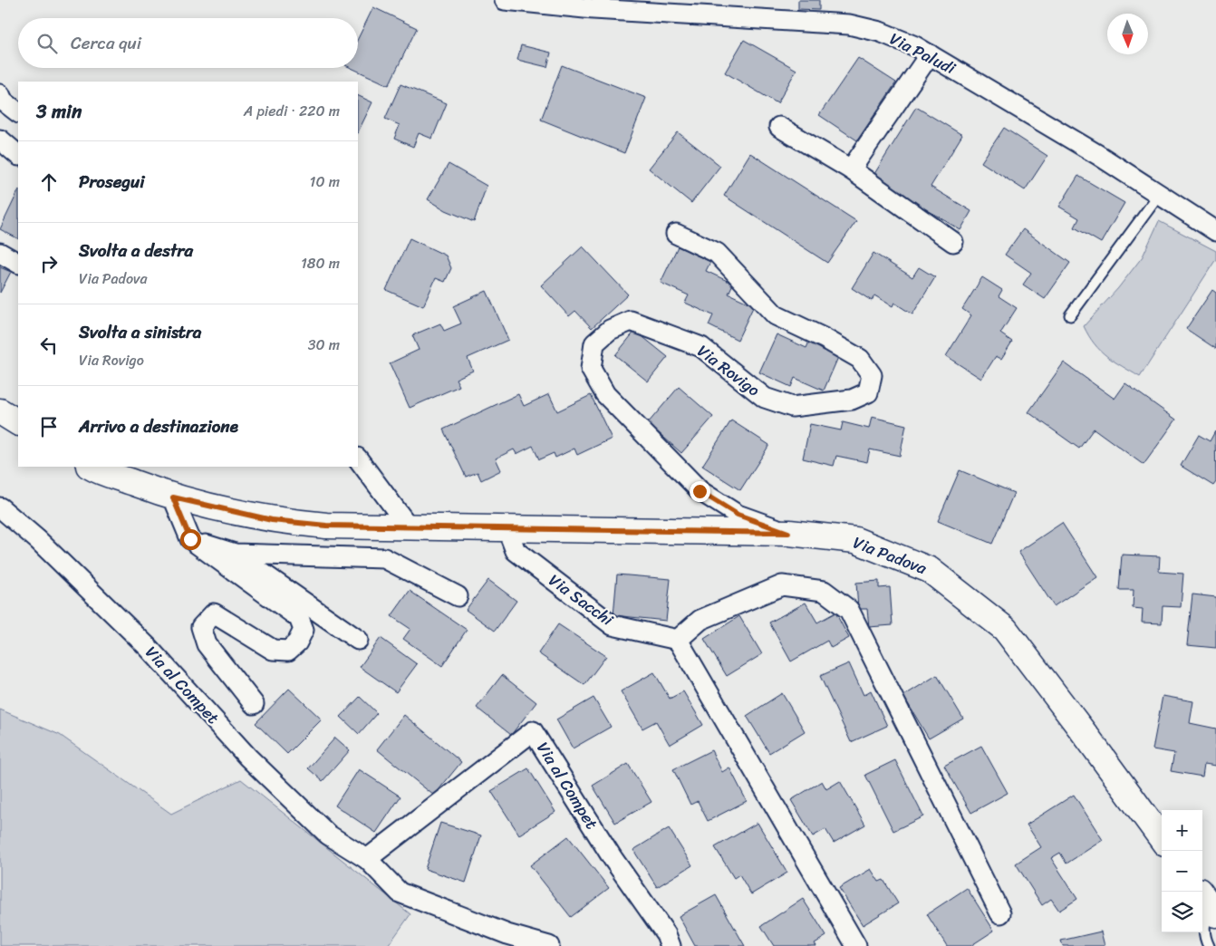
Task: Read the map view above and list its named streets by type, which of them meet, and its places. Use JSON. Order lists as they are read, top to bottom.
{
  "streets": {
    "main road": ["Via Padova"],
    "street": [
      "Via Paludi",
      "Via Rovigo",
      "Via Sacchi",
      "Via al Compet"
    ]
  },
  "crossings": [
    ["Via Rovigo", "Via Padova"],
    ["Via Padova", "Via Sacchi"]
  ],
  "north": "bottom",
  "page": {
    "search": "Cerca qui",
    "heading": ["3 min", "A piedi · 220 m"],
    "list": [
      ["Prosegui", "10 m"],
      ["Svolta a destra", "Via Padova", "180 m"],
      ["Svolta a sinistra", "Via Rovigo", "30 m"],
      "Arrivo a destinazione"
    ],
    "map_buttons": ["+", "−"]
  }
}
